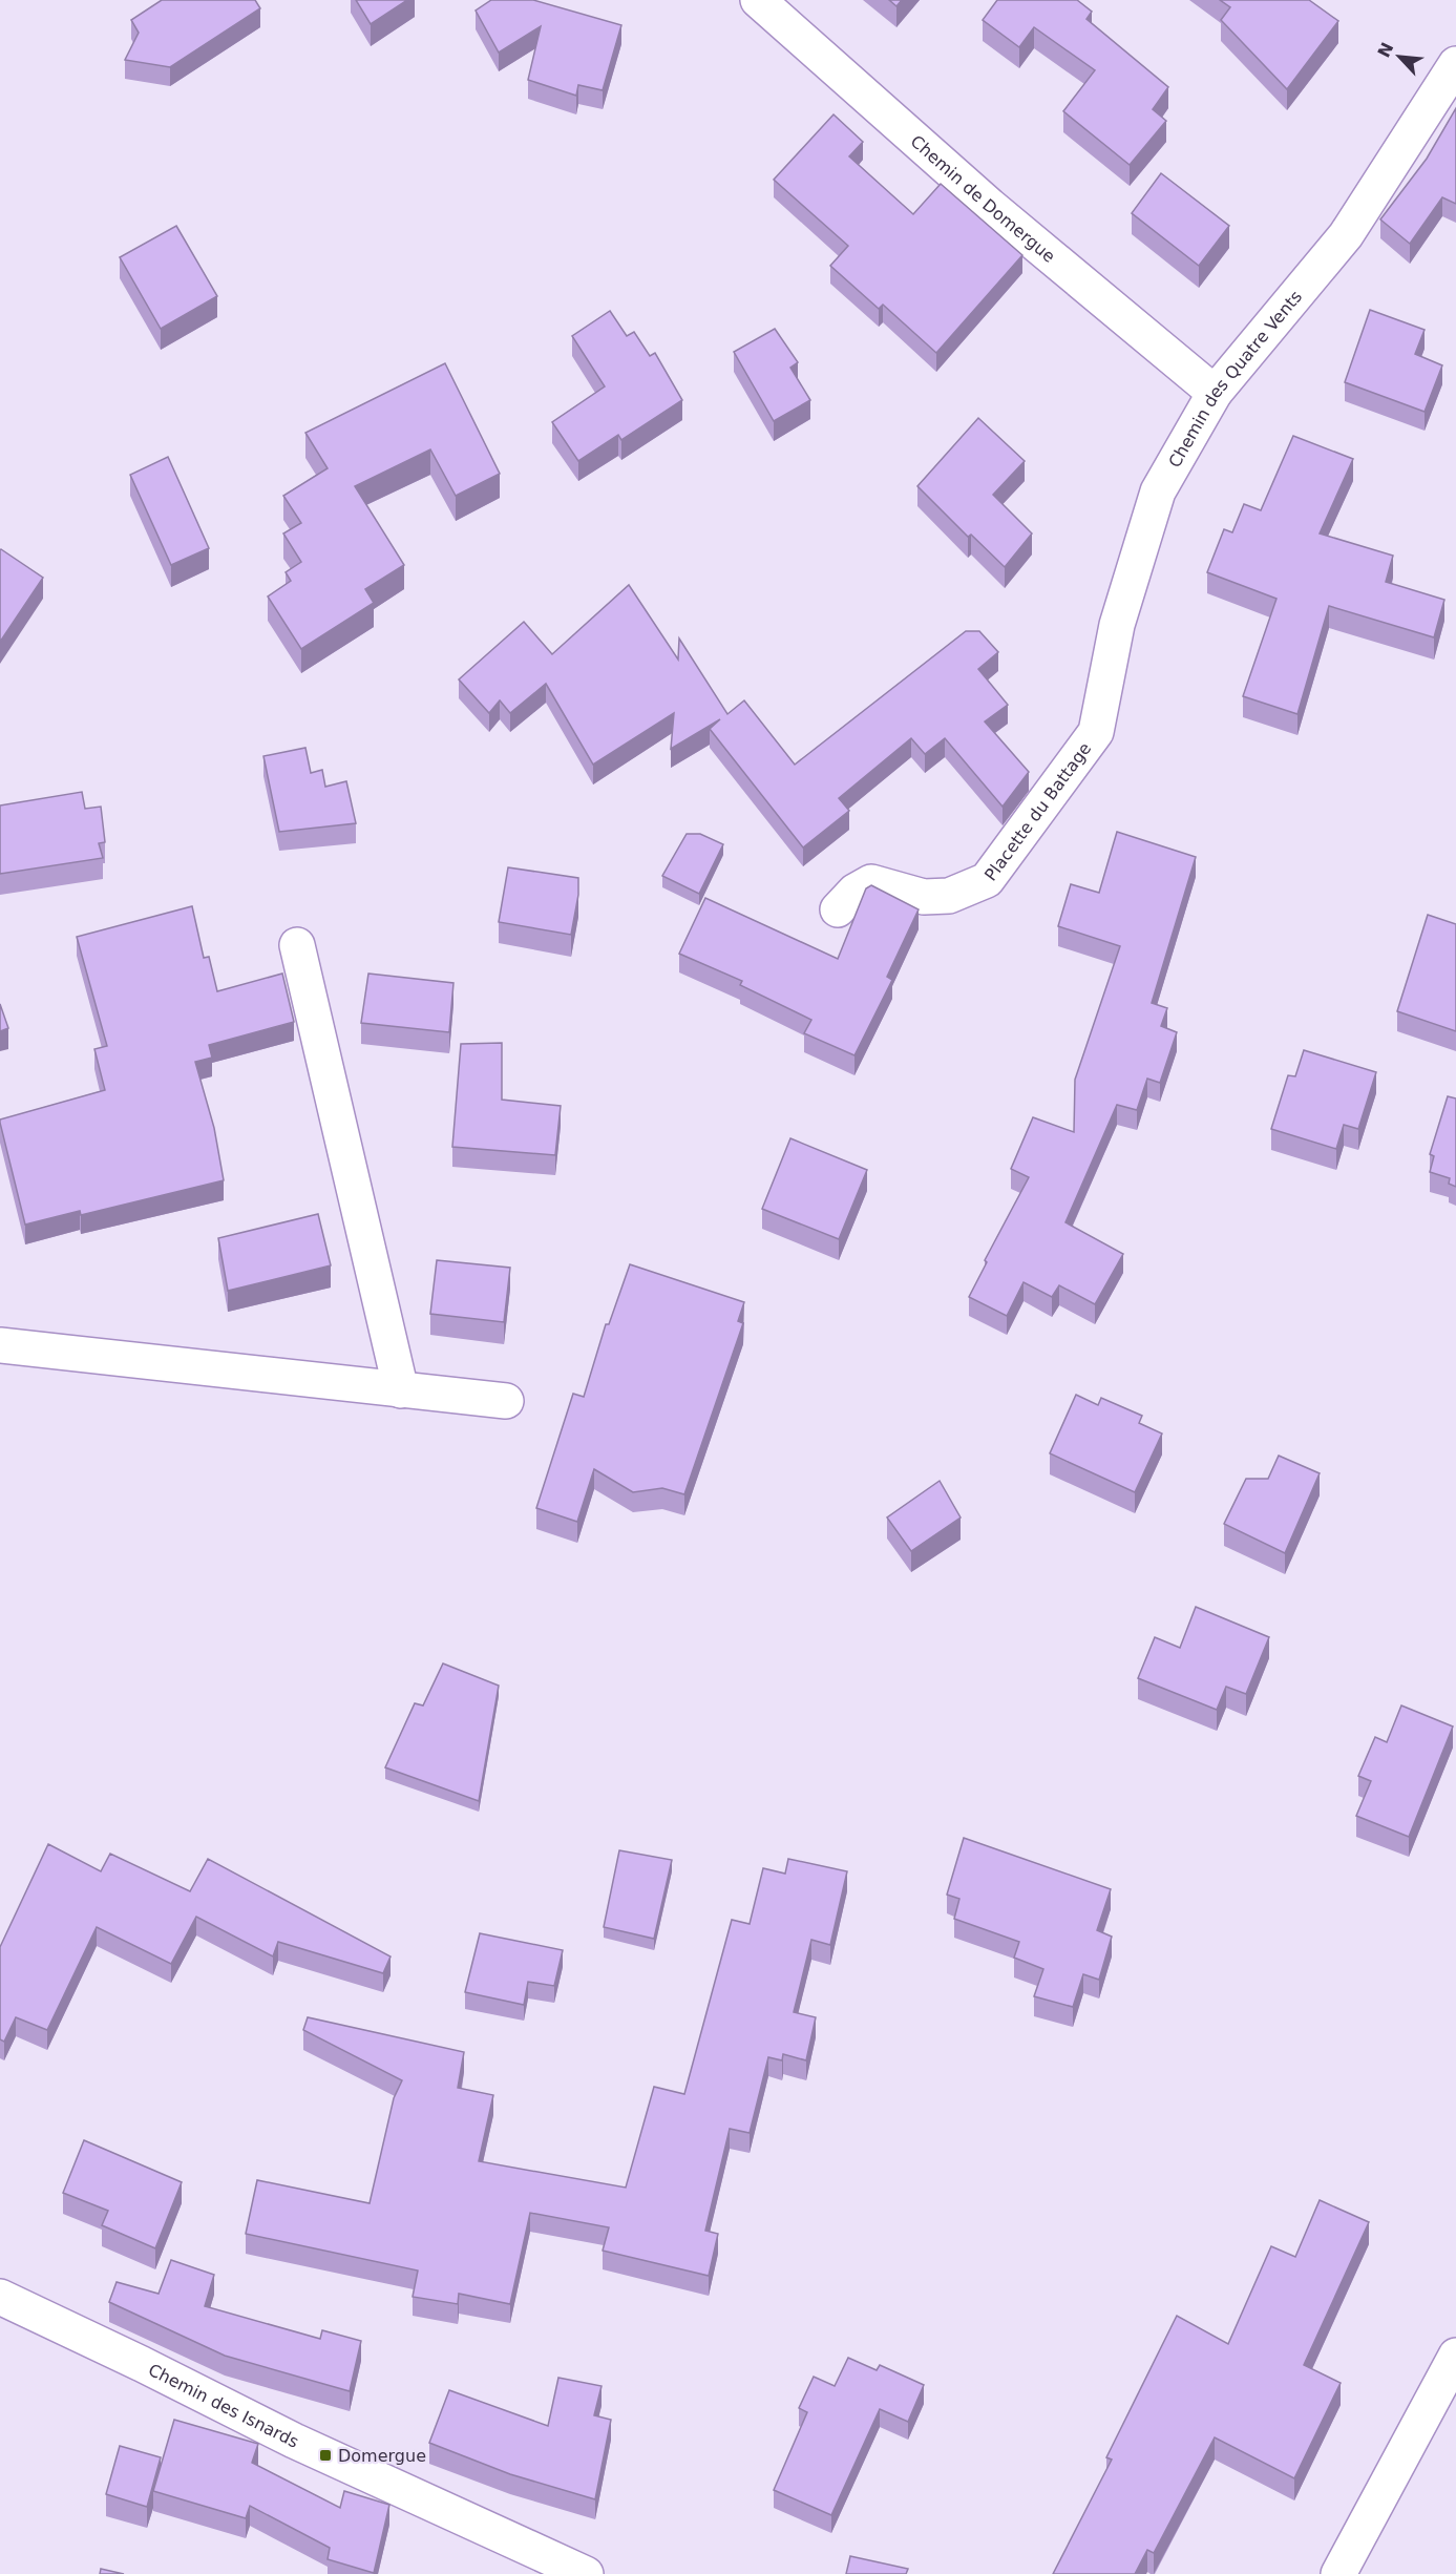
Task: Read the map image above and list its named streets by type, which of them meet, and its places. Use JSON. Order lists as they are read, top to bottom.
{
  "streets": {
    "street": [
      "Chemin de Domergue",
      "Chemin des Quatre Vents",
      "Placette du Battage",
      "Chemin des Isnards"
    ]
  },
  "crossings": [
    ["Chemin de Domergue", "Chemin des Quatre Vents"],
    ["Chemin des Quatre Vents", "Placette du Battage"]
  ],
  "places": {
    "transit": ["Domergue"]
  },
  "north": "top left"
}
